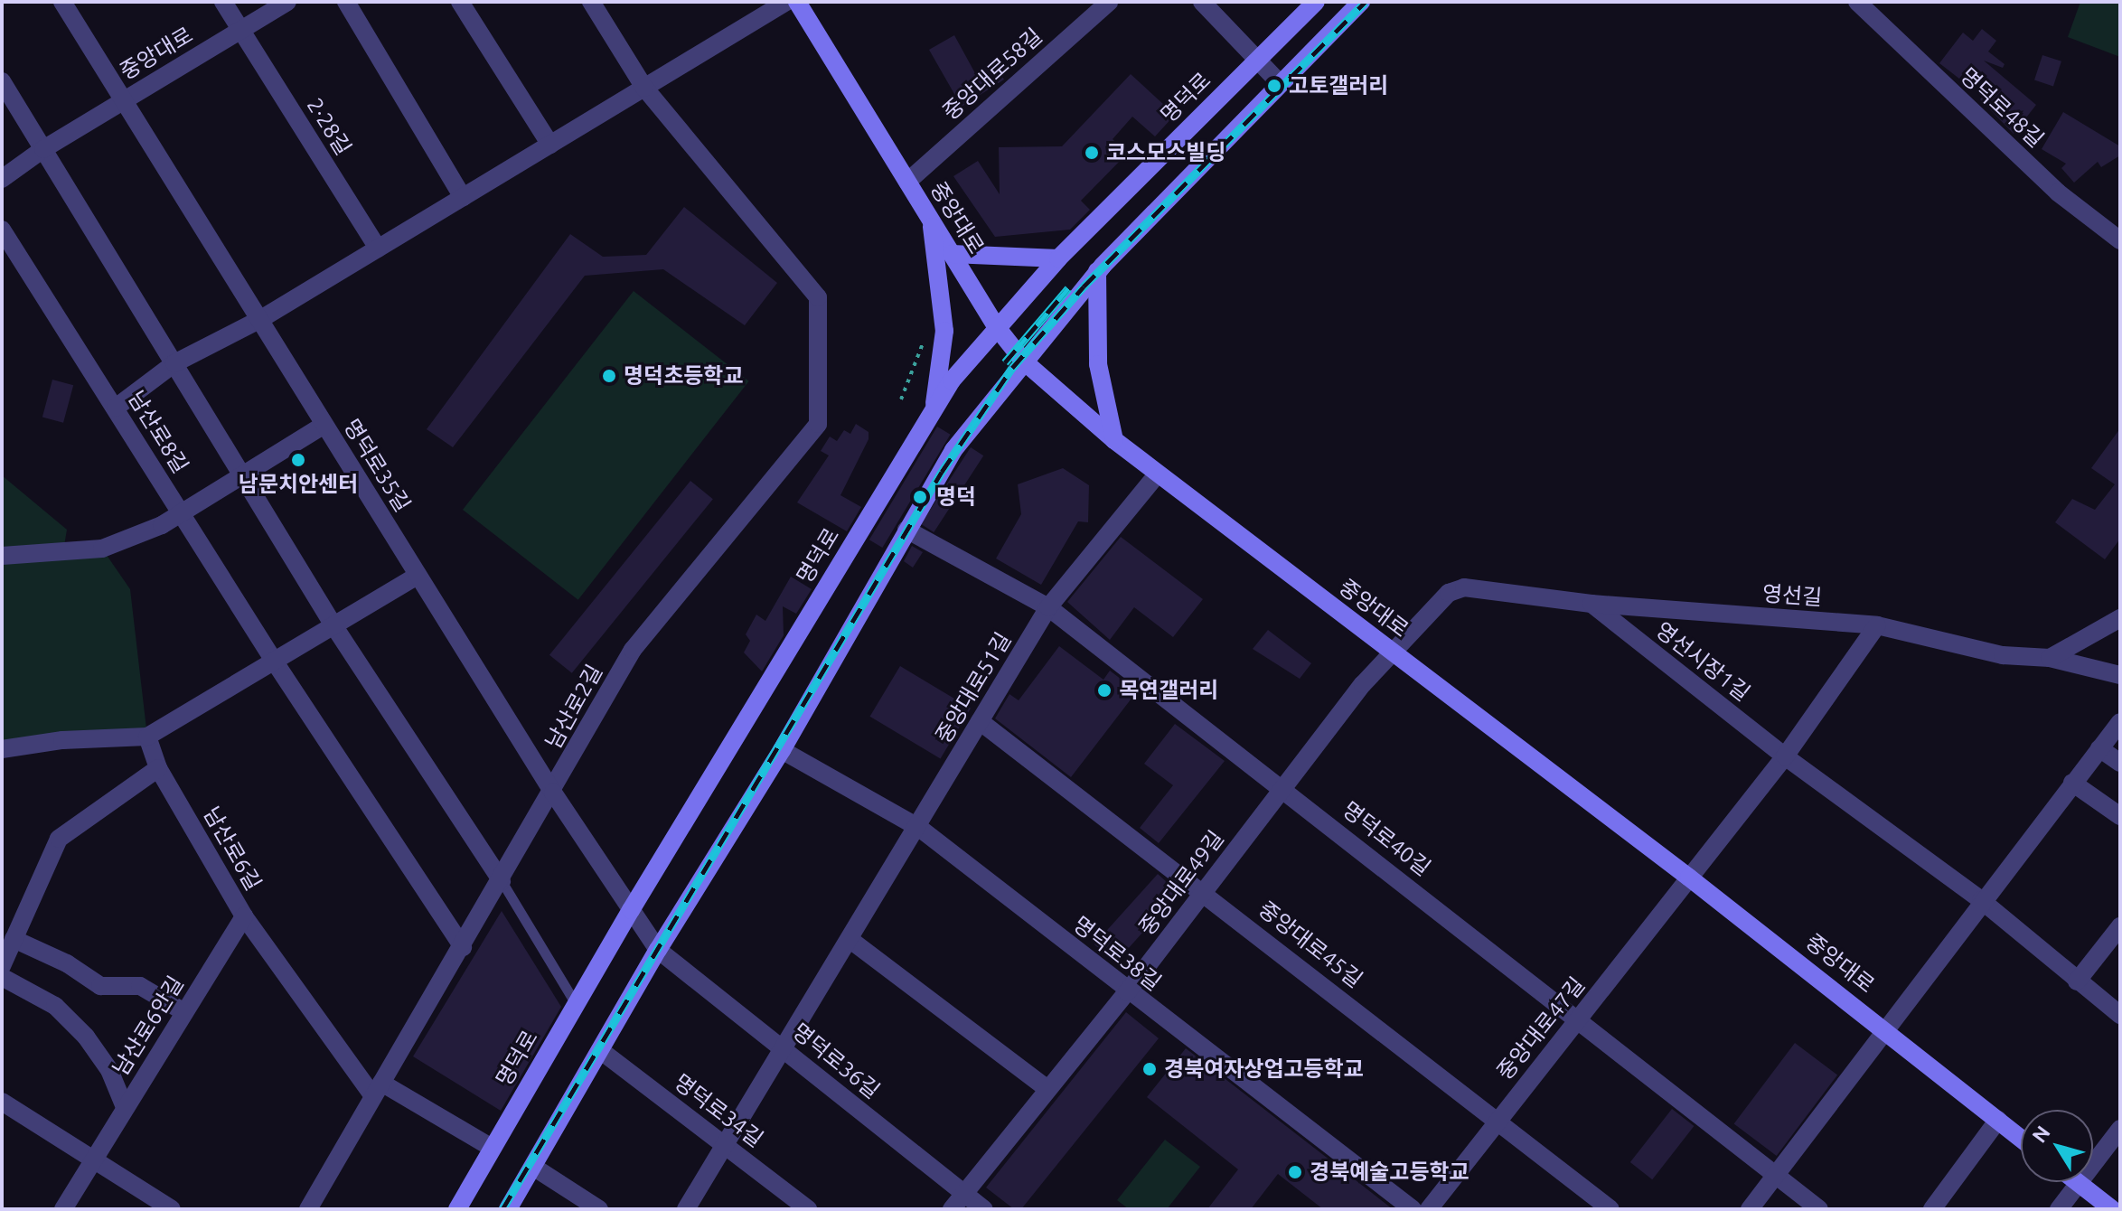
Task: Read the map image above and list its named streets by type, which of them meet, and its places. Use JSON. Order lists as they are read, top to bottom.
{
  "streets": {
    "main road": ["중앙대로", "명덕로"],
    "street": [
      "중앙대로58길",
      "명덕로48길",
      "2·28길",
      "남산로8길",
      "명덕로35길",
      "영선길",
      "영선시장1길",
      "중앙대로51길",
      "남산로2길",
      "명덕로40길",
      "남산로6길",
      "중앙대로49길",
      "중앙대로45길",
      "명덕로38길",
      "남산로6안길",
      "중앙대로47길",
      "명덕로36길",
      "명덕로34길"
    ]
  },
  "crossings": [
    ["중앙대로", "중앙대로58길"],
    ["중앙대로", "명덕로"],
    ["중앙대로", "2·28길"],
    ["중앙대로", "명덕로35길"],
    ["중앙대로", "중앙대로51길"],
    ["중앙대로", "중앙대로49길"],
    ["중앙대로", "중앙대로47길"],
    ["명덕로", "명덕로35길"],
    ["남산로8길", "남산로2길"],
    ["명덕로35길", "남산로2길"],
    ["명덕로35길", "명덕로36길"],
    ["영선길", "영선시장1길"],
    ["영선길", "중앙대로49길"],
    ["중앙대로51길", "명덕로40길"],
    ["중앙대로51길", "중앙대로45길"],
    ["중앙대로51길", "명덕로38길"],
    ["중앙대로51길", "명덕로36길"],
    ["중앙대로51길", "명덕로34길"],
    ["남산로2길", "남산로6길"],
    ["명덕로40길", "중앙대로49길"],
    ["명덕로40길", "중앙대로47길"],
    ["남산로6길", "남산로6안길"],
    ["중앙대로49길", "중앙대로45길"],
    ["중앙대로49길", "명덕로38길"],
    ["중앙대로49길", "명덕로36길"],
    ["중앙대로45길", "중앙대로47길"]
  ],
  "places": [
    "고토갤러리",
    "코스모스빌딩",
    "명덕초등학교",
    "남문치안센터",
    "명덕",
    "목연갤러리",
    "경북여자상업고등학교",
    "경북예술고등학교"
  ],
  "north": "top left"
}
